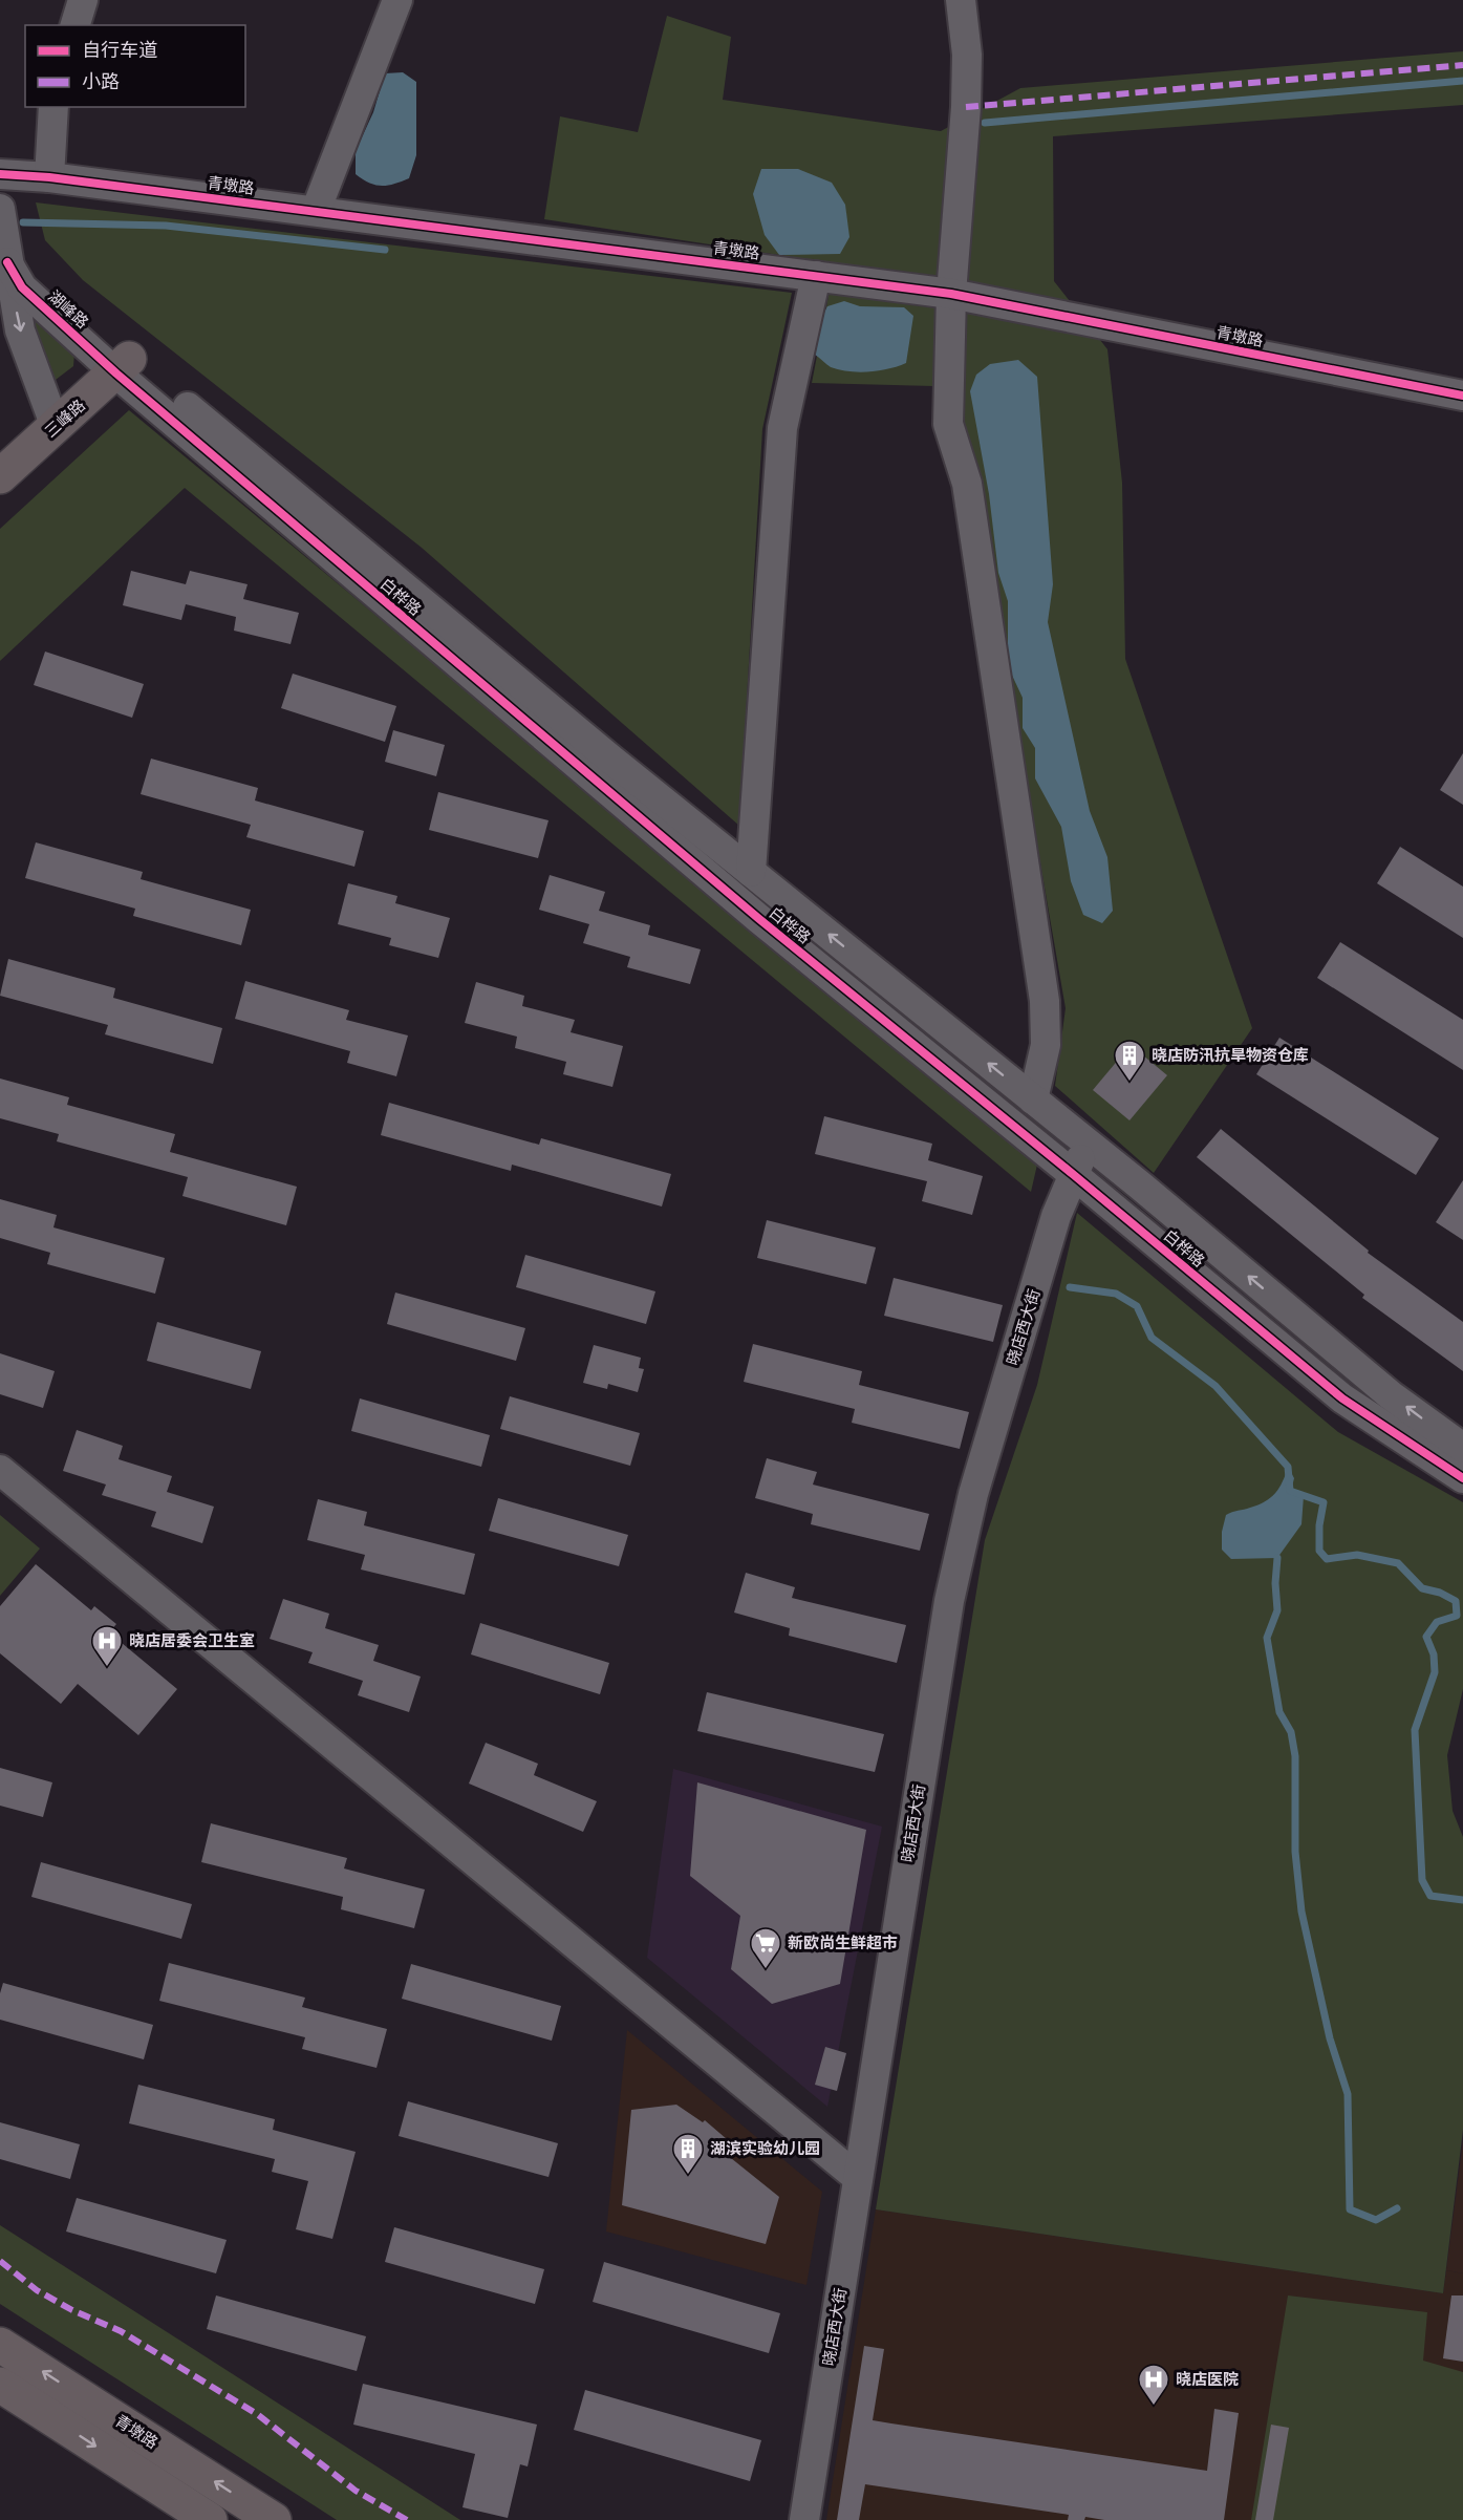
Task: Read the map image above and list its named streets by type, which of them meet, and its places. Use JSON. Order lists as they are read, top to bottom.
{
  "streets": {
    "main road": ["青墩路", "三峰路"],
    "street": ["湖峰路", "白桦路", "晓店西大街"]
  },
  "crossings": [
    ["湖峰路", "三峰路"],
    ["湖峰路", "白桦路"],
    ["三峰路", "白桦路"],
    ["白桦路", "晓店西大街"]
  ],
  "places": {
    "building": ["晓店防汛抗旱物资仓库", "湖滨实验幼儿园"],
    "hospital": ["晓店居委会卫生室", "晓店医院"],
    "supermarket": ["新欧尚生鲜超市"]
  },
  "legend": ["自行车道", "小路"]
}
